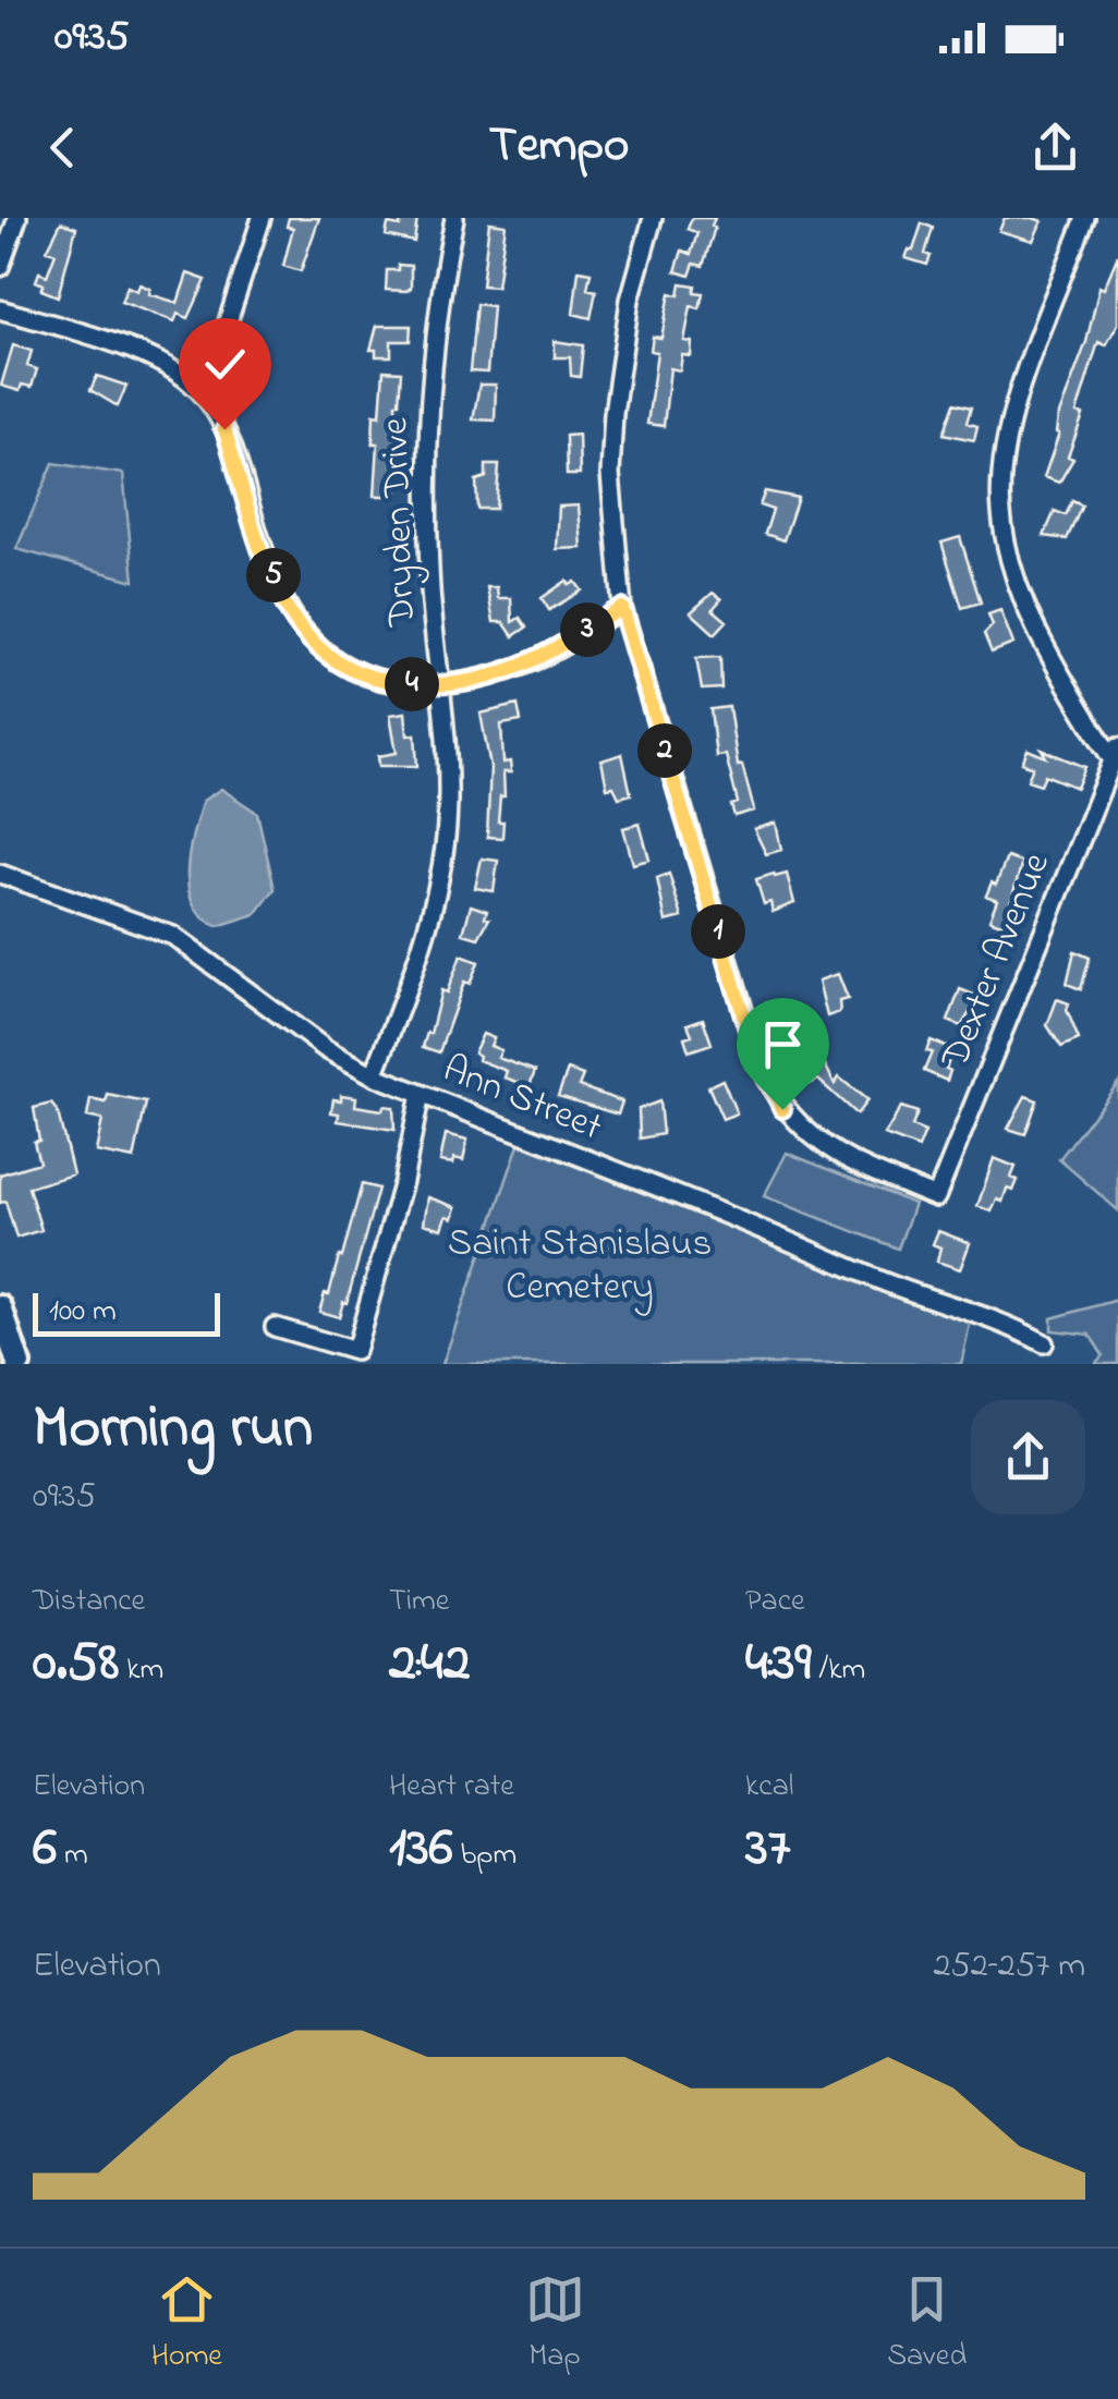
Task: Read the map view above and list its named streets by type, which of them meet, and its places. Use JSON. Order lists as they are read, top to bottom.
{
  "streets": {
    "street": ["Dryden Drive", "Dexter Avenue", "Ann Street"]
  },
  "crossings": [
    ["Dryden Drive", "Ann Street"]
  ],
  "parks": ["Saint Stanislaus Cemetery"],
  "scale_bar": "100 m",
  "page": {
    "status": "09:35",
    "header": "Tempo",
    "pins": [
      "5",
      "3",
      "4",
      "2",
      "1"
    ],
    "scale": "100 m",
    "heading": ["Morning run", "09:35"],
    "stats": [
      ["Distance", "0.58 km"],
      ["Time", "2:42"],
      ["Pace", "4:39 /km"],
      ["Elevation", "6 m"],
      ["Heart rate", "136 bpm"],
      ["kcal", "37"]
    ],
    "chart": ["Elevation", "252–257 m"],
    "tabs": ["Home", "Map", "Saved"]
  }
}
